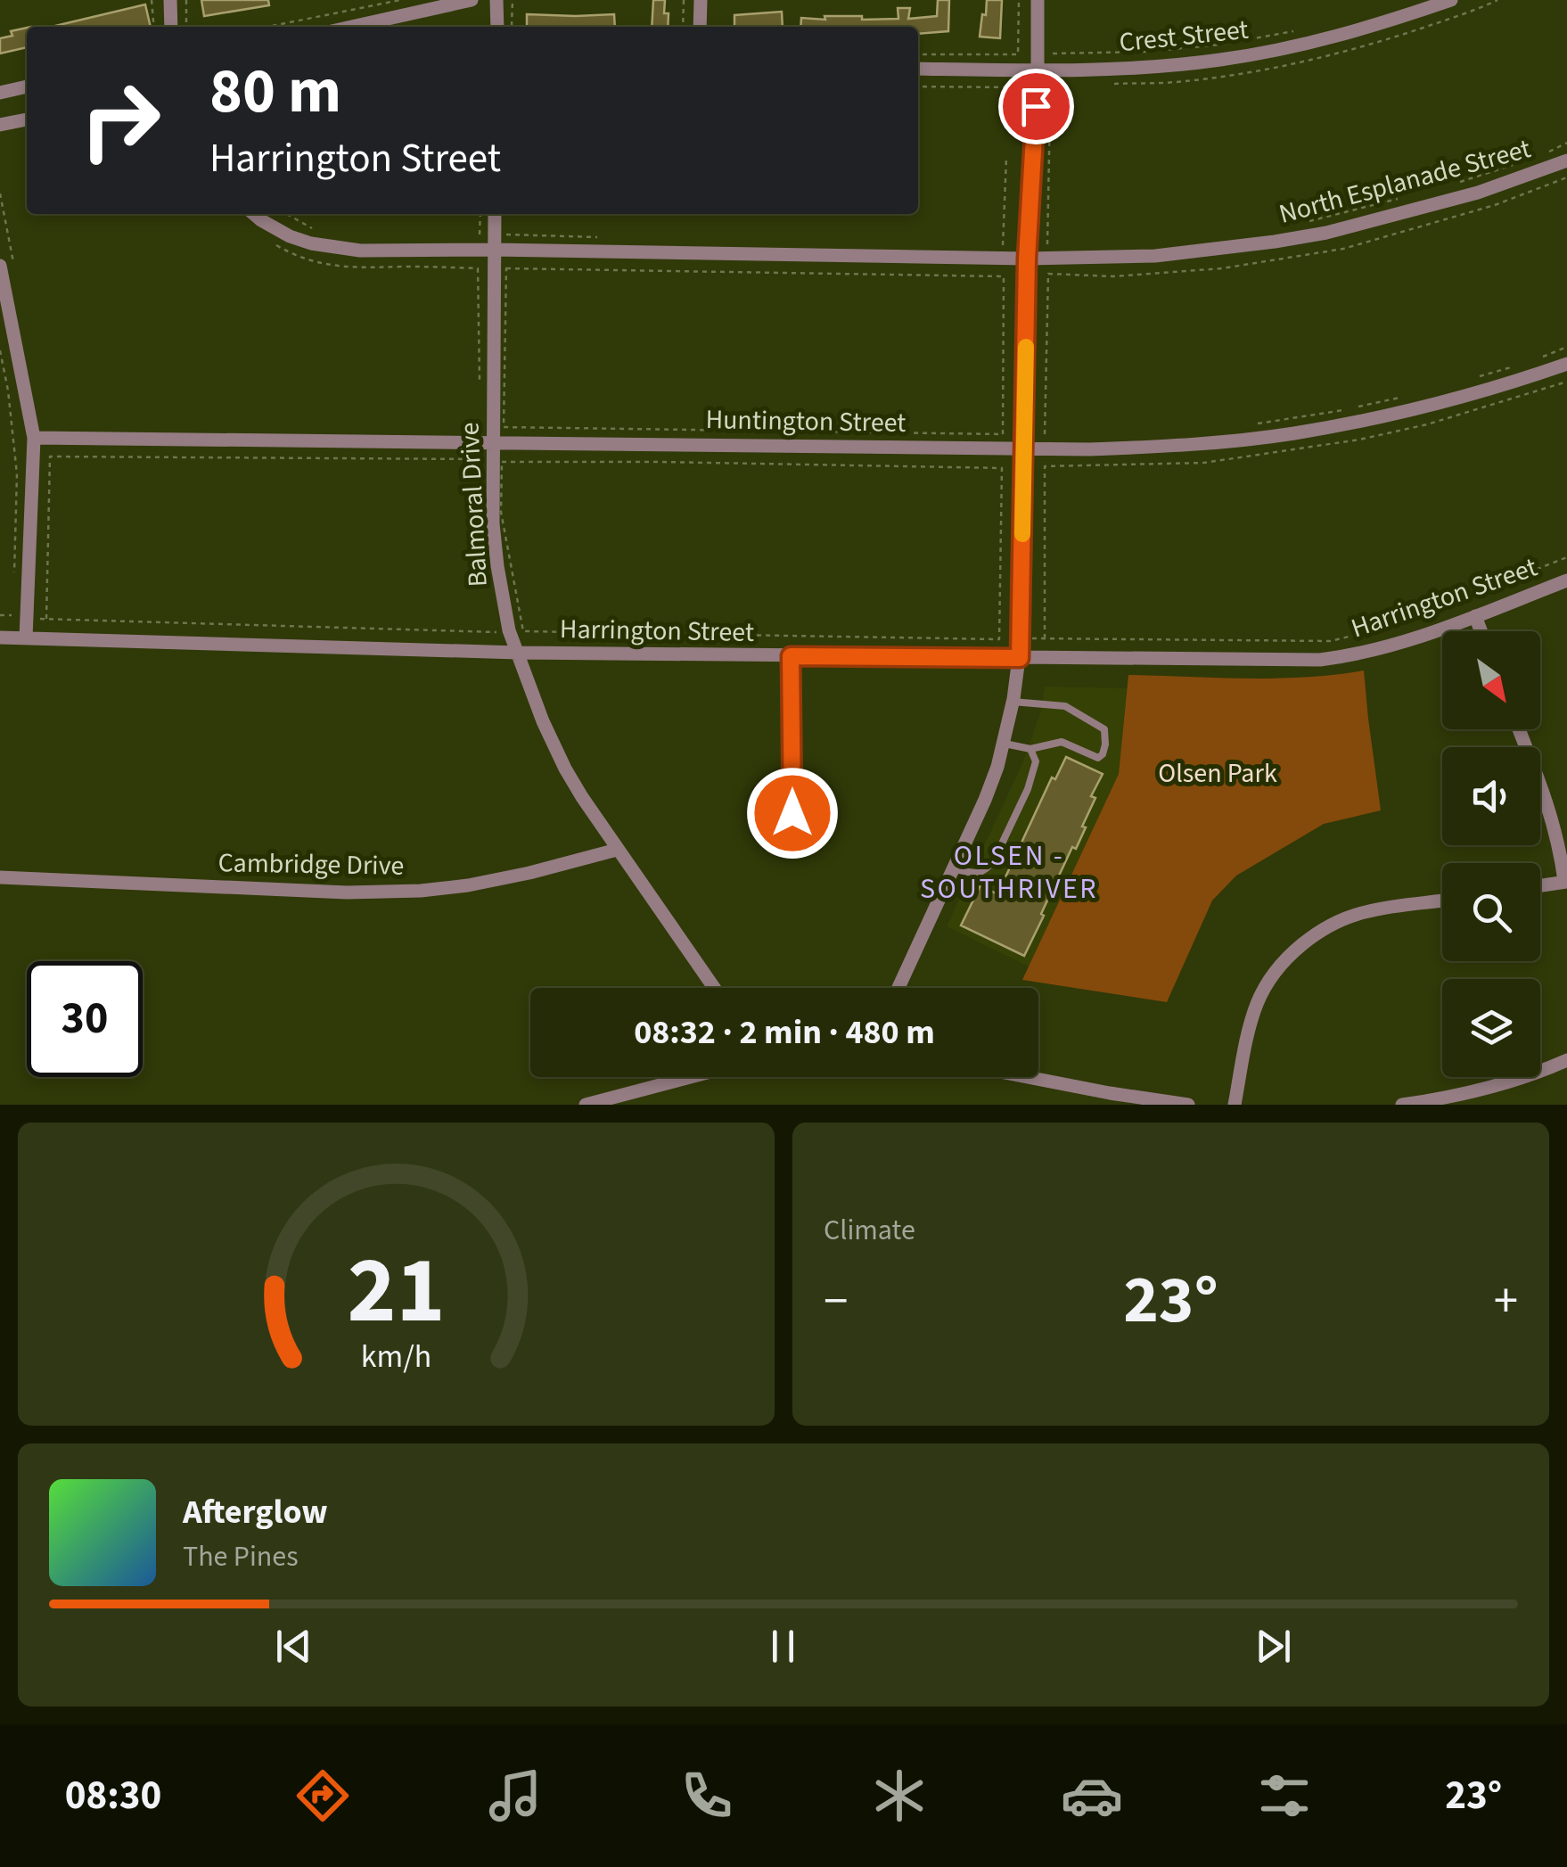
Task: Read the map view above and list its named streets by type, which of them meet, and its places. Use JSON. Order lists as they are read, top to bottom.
{
  "streets": {
    "street": [
      "Crest Street",
      "North Esplanade Street",
      "Huntington Street",
      "Balmoral Drive",
      "Harrington Street",
      "Cambridge Drive"
    ]
  },
  "crossings": [
    ["North Esplanade Street", "Balmoral Drive"],
    ["Huntington Street", "Balmoral Drive"],
    ["Balmoral Drive", "Harrington Street"],
    ["Balmoral Drive", "Cambridge Drive"]
  ],
  "districts": ["OLSEN - SOUTHRIVER"],
  "parks": ["Olsen Park"],
  "north": "bottom right",
  "page": {
    "turn": ["80 m", "Harrington Street"],
    "limit": "30",
    "trip": "08:32 · 2 min · 480 m",
    "tile": "Climate",
    "heat": ["−", "23°", "+"],
    "song": ["Afterglow", "The Pines"],
    "tabs": ["08:30", "23°"],
    "gauge": ["21", "km/h"]
  }
}
